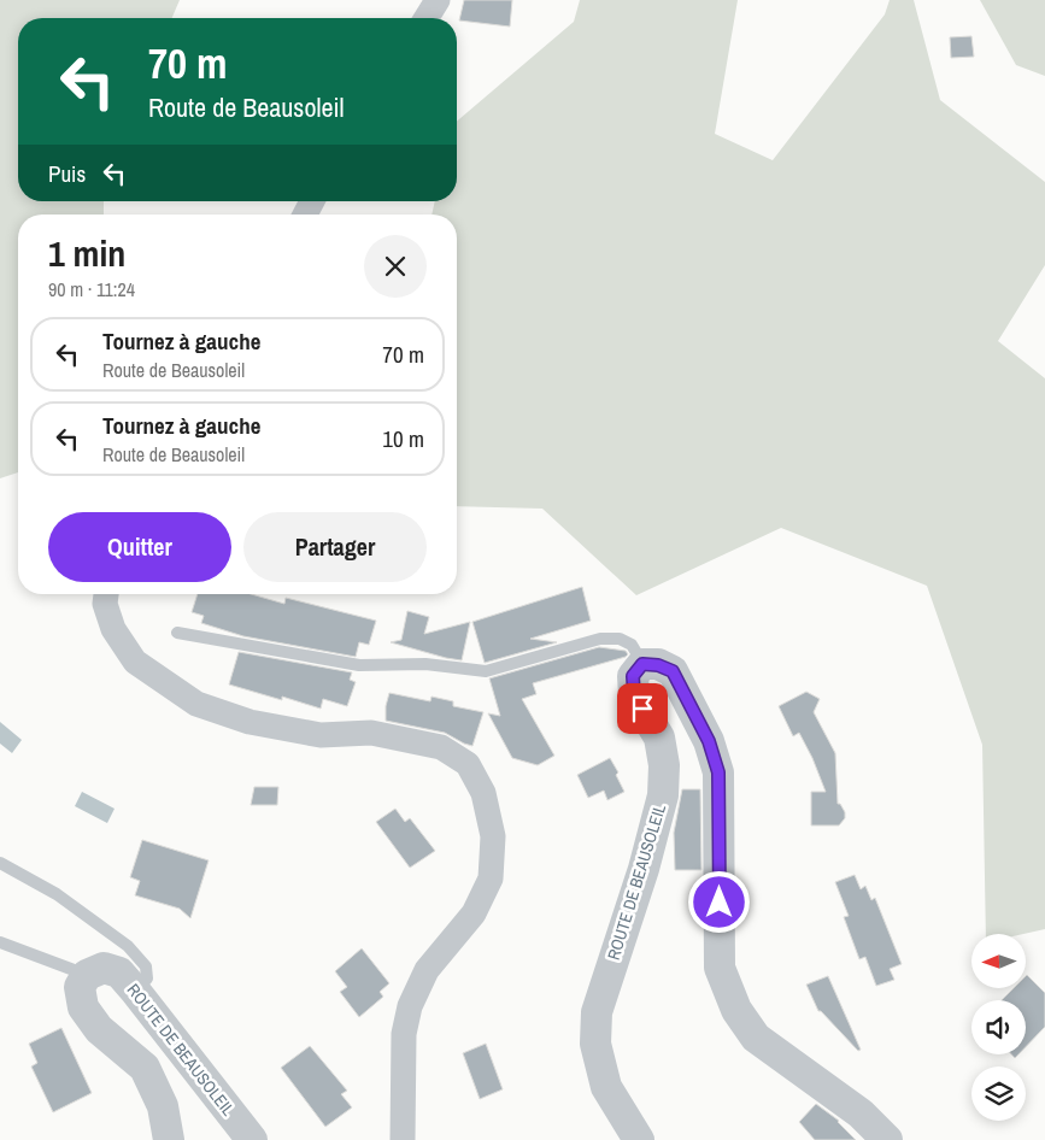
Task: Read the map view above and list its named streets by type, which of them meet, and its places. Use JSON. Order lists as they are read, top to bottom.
{
  "streets": {
    "street": ["ROUTE DE BEAUSOLEIL"]
  },
  "north": "left",
  "page": {
    "turn": ["70 m", "Route de Beausoleil"],
    "then": "Puis",
    "heading": ["1 min", "90 m · 11:24"],
    "list": [
      {
        "name": "Tournez à gauche",
        "note": "Route de Beausoleil",
        "value": "70 m"
      },
      {
        "name": "Tournez à gauche",
        "note": "Route de Beausoleil",
        "value": "10 m"
      }
    ],
    "buttons": ["Quitter", "Partager"]
  }
}
